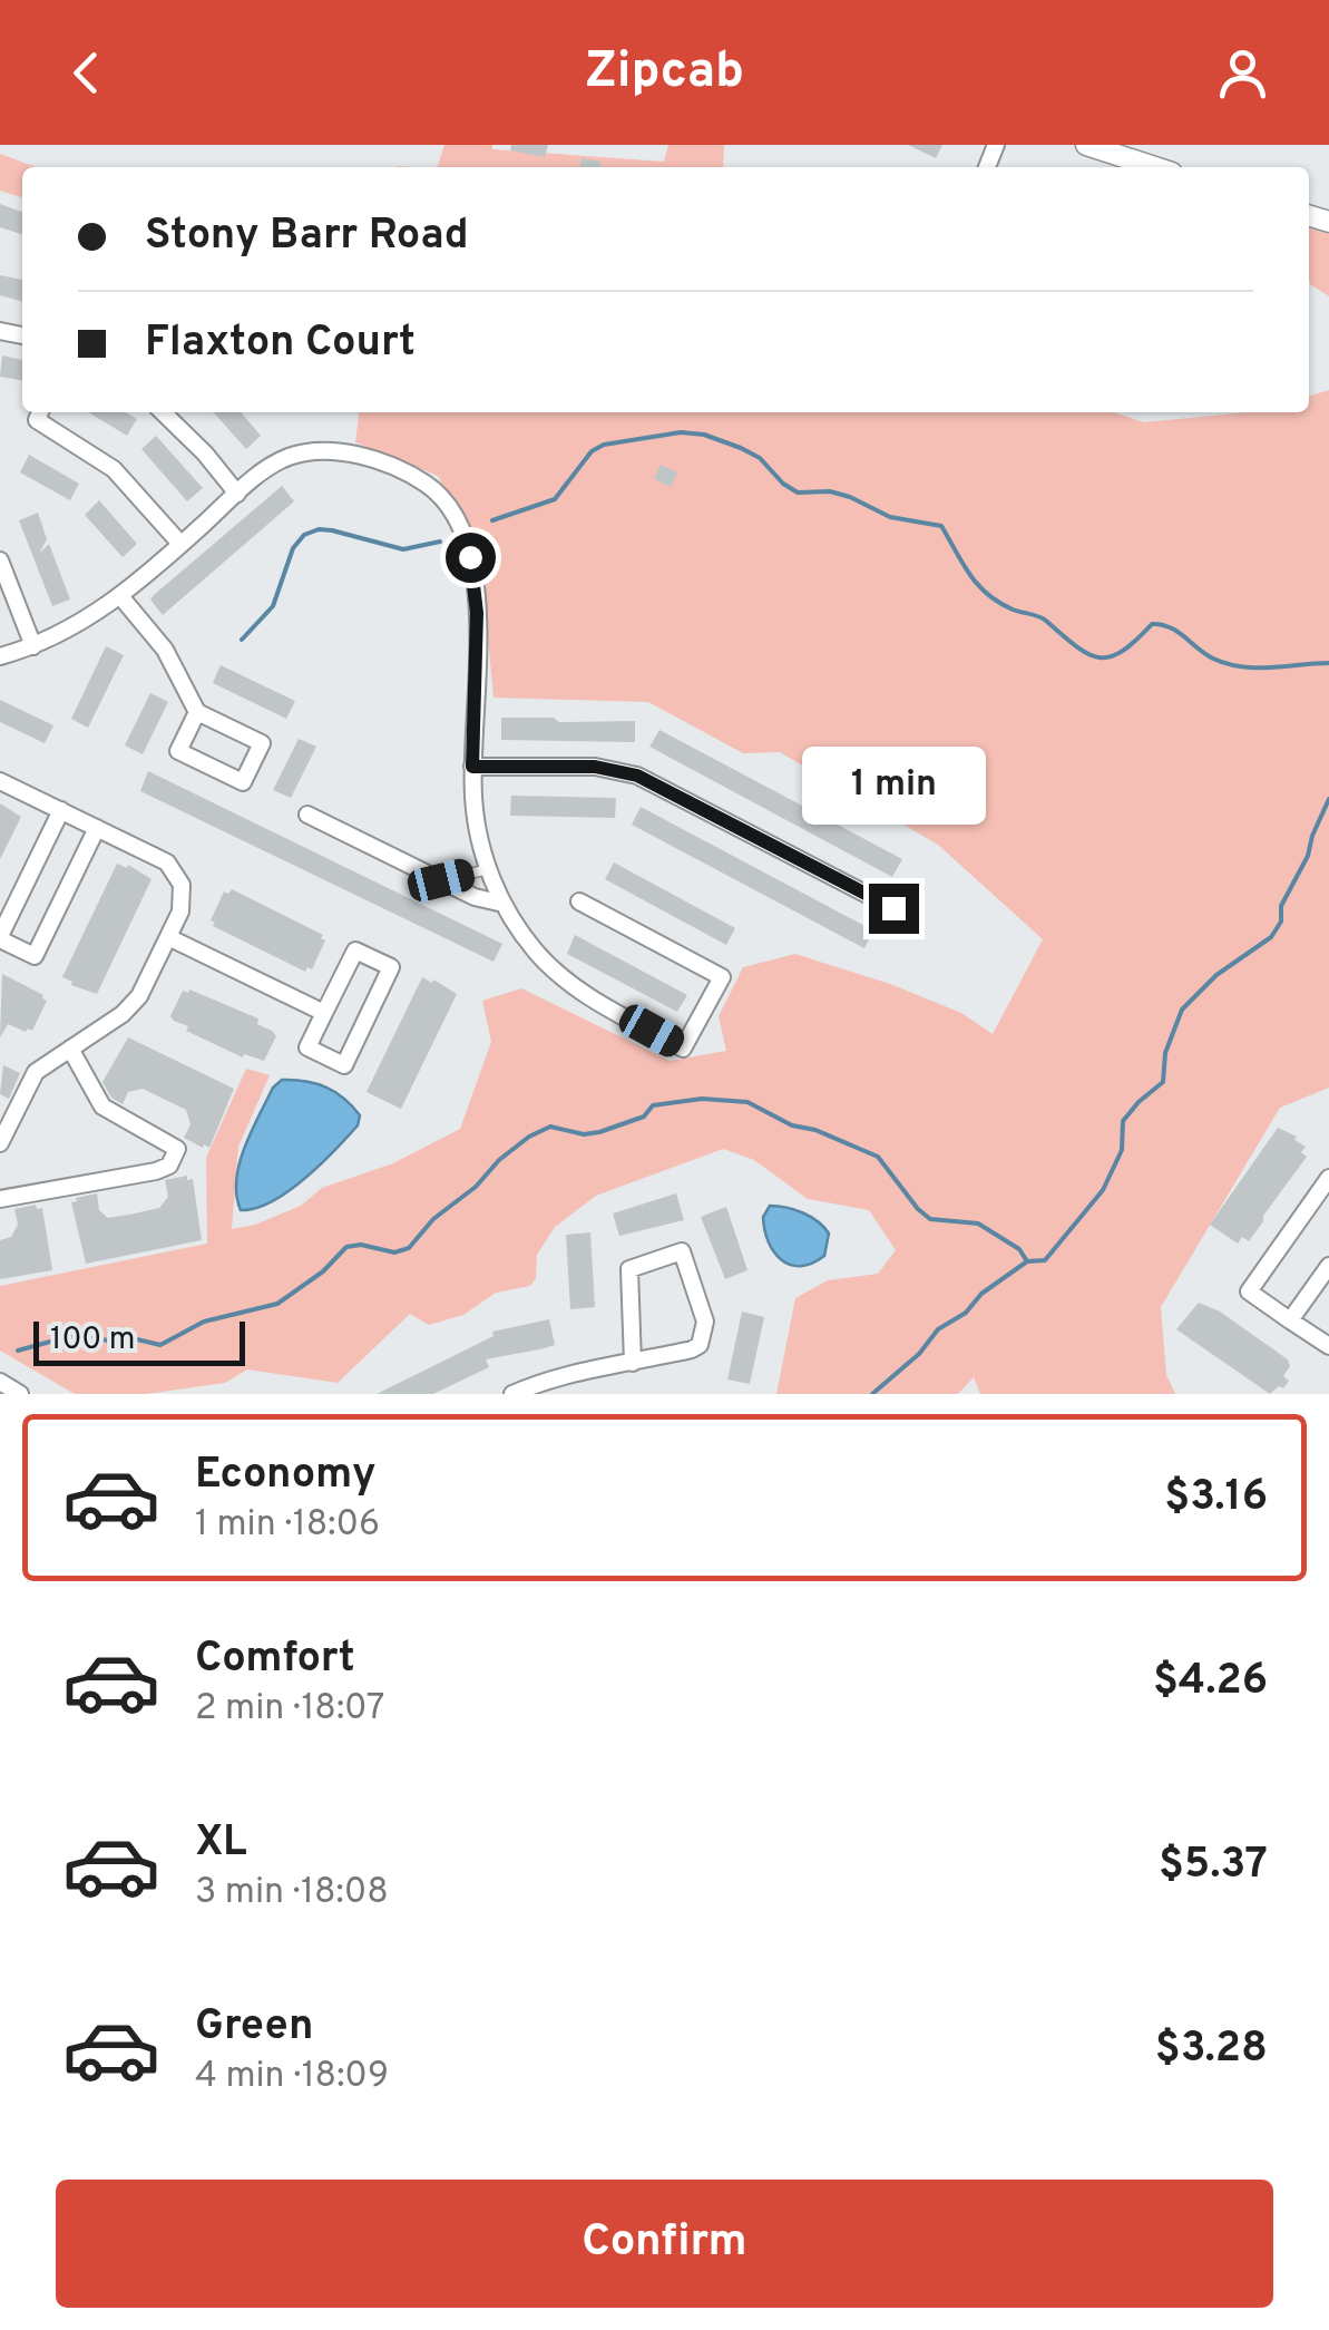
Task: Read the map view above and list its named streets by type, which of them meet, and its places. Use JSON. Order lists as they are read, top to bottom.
{
  "scale_bar": "100 m",
  "page": {
    "header": "Zipcab",
    "banner": ["Stony Barr Road", "Flaxton Court"],
    "bubble": "1 min",
    "scale": "100 m",
    "list": [
      {
        "name": "Economy",
        "note": "1 min · 18:06",
        "value": "$3.16"
      },
      {
        "name": "Comfort",
        "note": "2 min · 18:07",
        "value": "$4.26"
      },
      {
        "name": "XL",
        "note": "3 min · 18:08",
        "value": "$5.37"
      },
      {
        "name": "Green",
        "note": "4 min · 18:09",
        "value": "$3.28"
      }
    ],
    "buttons": "Confirm"
  }
}
